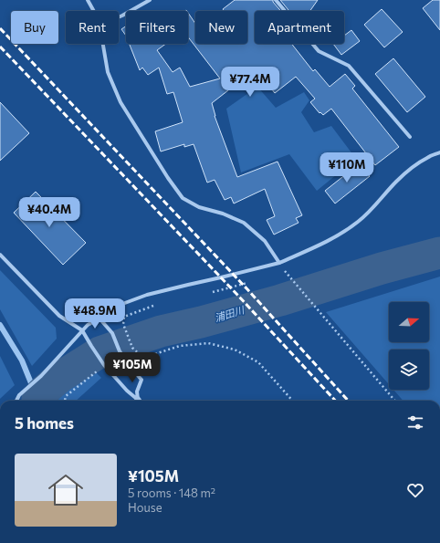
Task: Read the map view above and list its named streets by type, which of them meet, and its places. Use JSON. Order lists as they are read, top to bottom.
{
  "water": ["浦田川"],
  "north": "right",
  "page": {
    "chip": [
      "Buy",
      "Rent",
      "Filters",
      "New",
      "Apartment"
    ],
    "price": [
      "¥77.4M",
      "¥110M",
      "¥40.4M",
      "¥48.9M",
      "¥105M"
    ],
    "heading": "5 homes",
    "list": [
      {
        "name": "¥105M",
        "note": "5 rooms · 148 m² · House"
      }
    ]
  }
}
